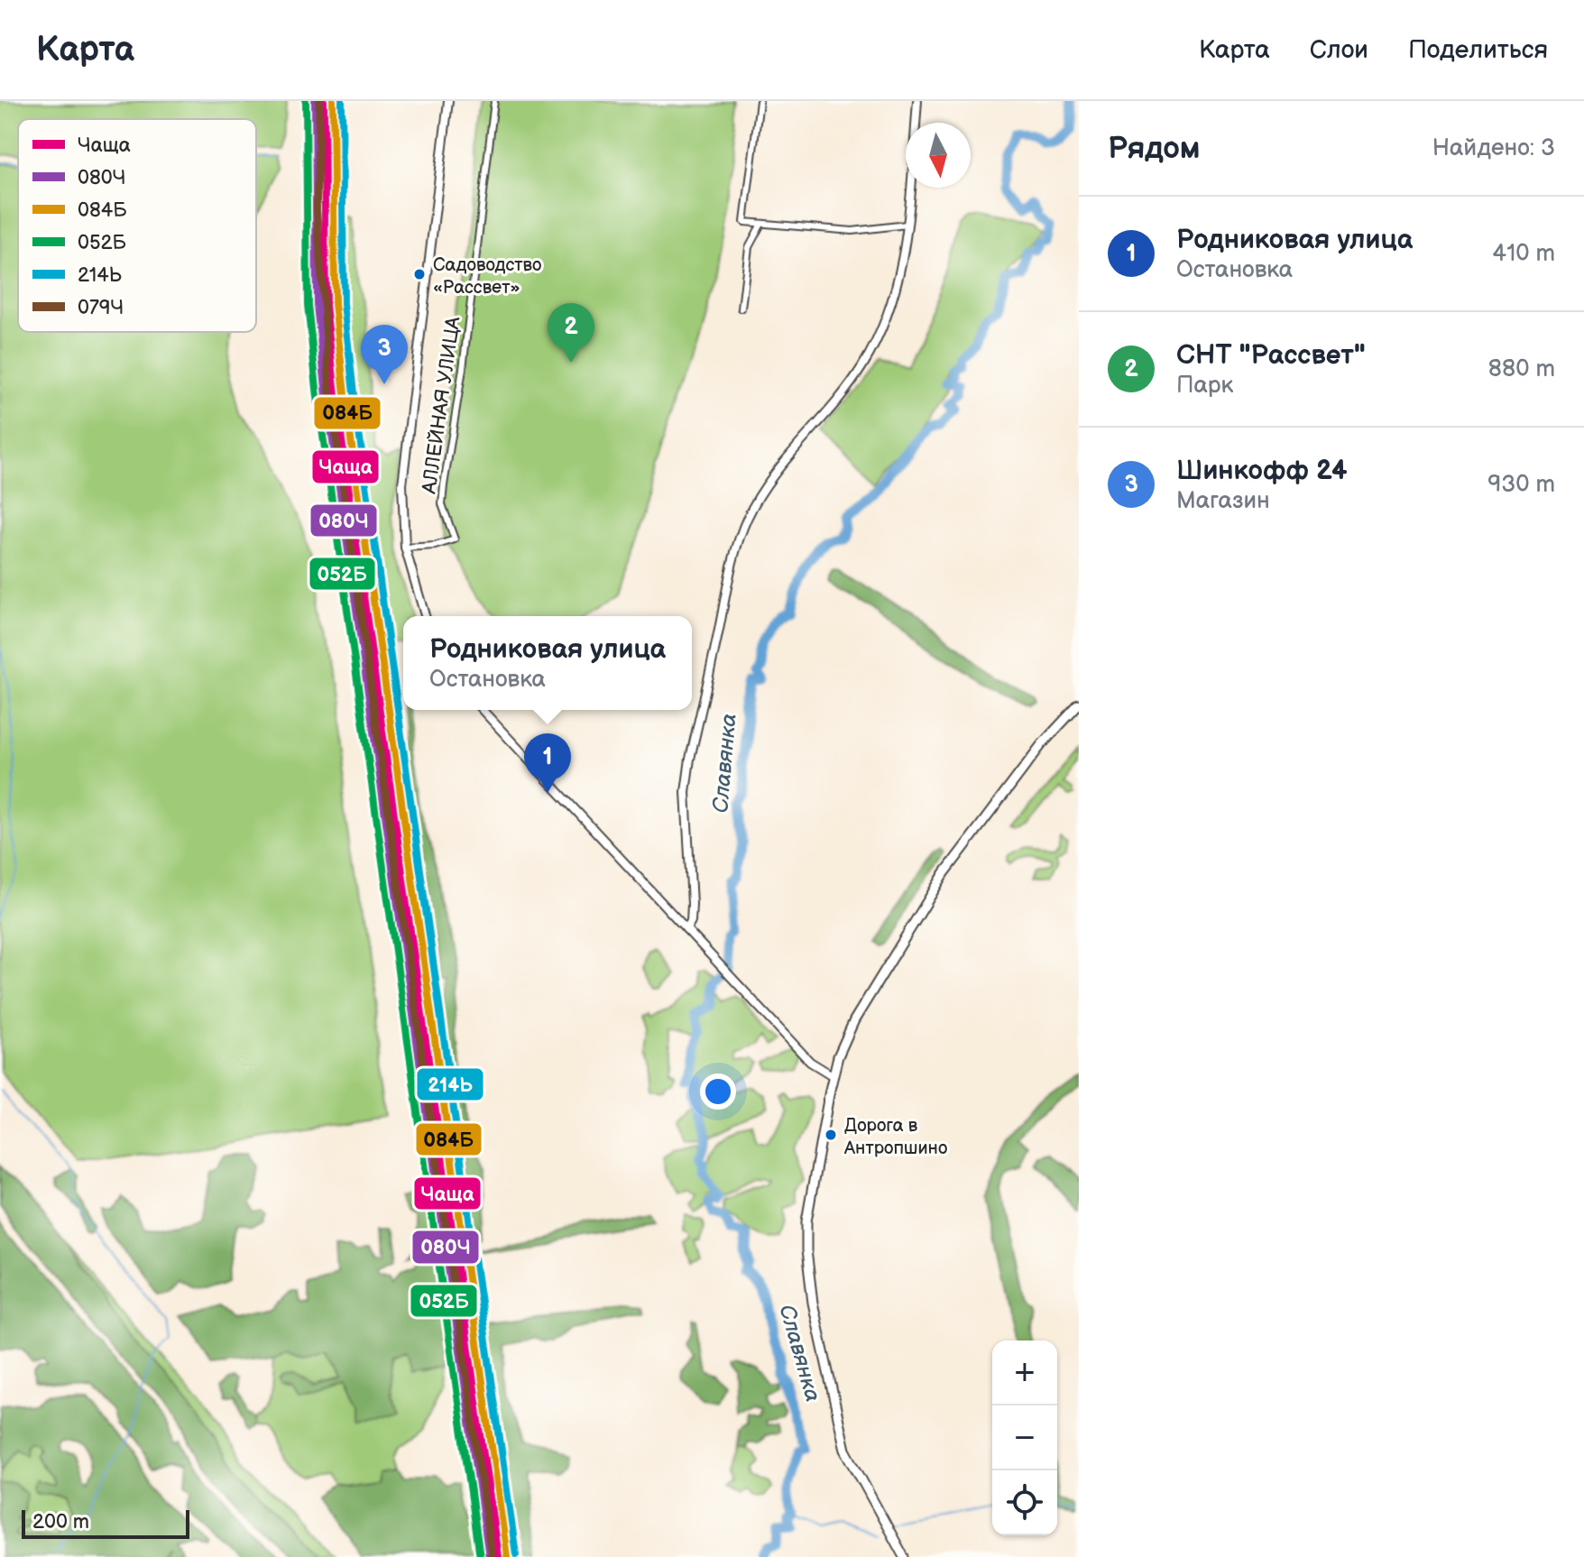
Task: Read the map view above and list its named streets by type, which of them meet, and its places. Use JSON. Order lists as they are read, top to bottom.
{
  "streets": {
    "street": ["АЛЛЕЙНАЯ УЛИЦА"]
  },
  "water": ["Славянка"],
  "places": ["Садоводство «Рассвет»", "Дорога в Антропшино"],
  "lines": [
    "transit line Чаща",
    "transit line 080Ч",
    "transit line 084Б",
    "transit line 052Б",
    "transit line 214Ь",
    "transit line 079Ч"
  ],
  "legend": [
    "Чаща",
    "080Ч",
    "084Б",
    "052Б",
    "214Ь",
    "079Ч"
  ],
  "scale_bar": "200 m",
  "north": "bottom",
  "page": {
    "header": "Карта",
    "nav": ["Карта", "Слои", "Поделиться"],
    "heading": ["Рядом", "Найдено: 3"],
    "list": [
      {
        "mark": "1",
        "name": "Родниковая улица",
        "note": "Остановка",
        "value": "410 m"
      },
      {
        "mark": "2",
        "name": "СНТ \"Рассвет\"",
        "note": "Парк",
        "value": "880 m"
      },
      {
        "mark": "3",
        "name": "Шинкофф 24",
        "note": "Магазин",
        "value": "930 m"
      }
    ],
    "pins": ["2", "3", "1"],
    "popup": ["Родниковая улица", "Остановка"],
    "map_buttons": ["+", "−"],
    "scale": "200 m"
  }
}
